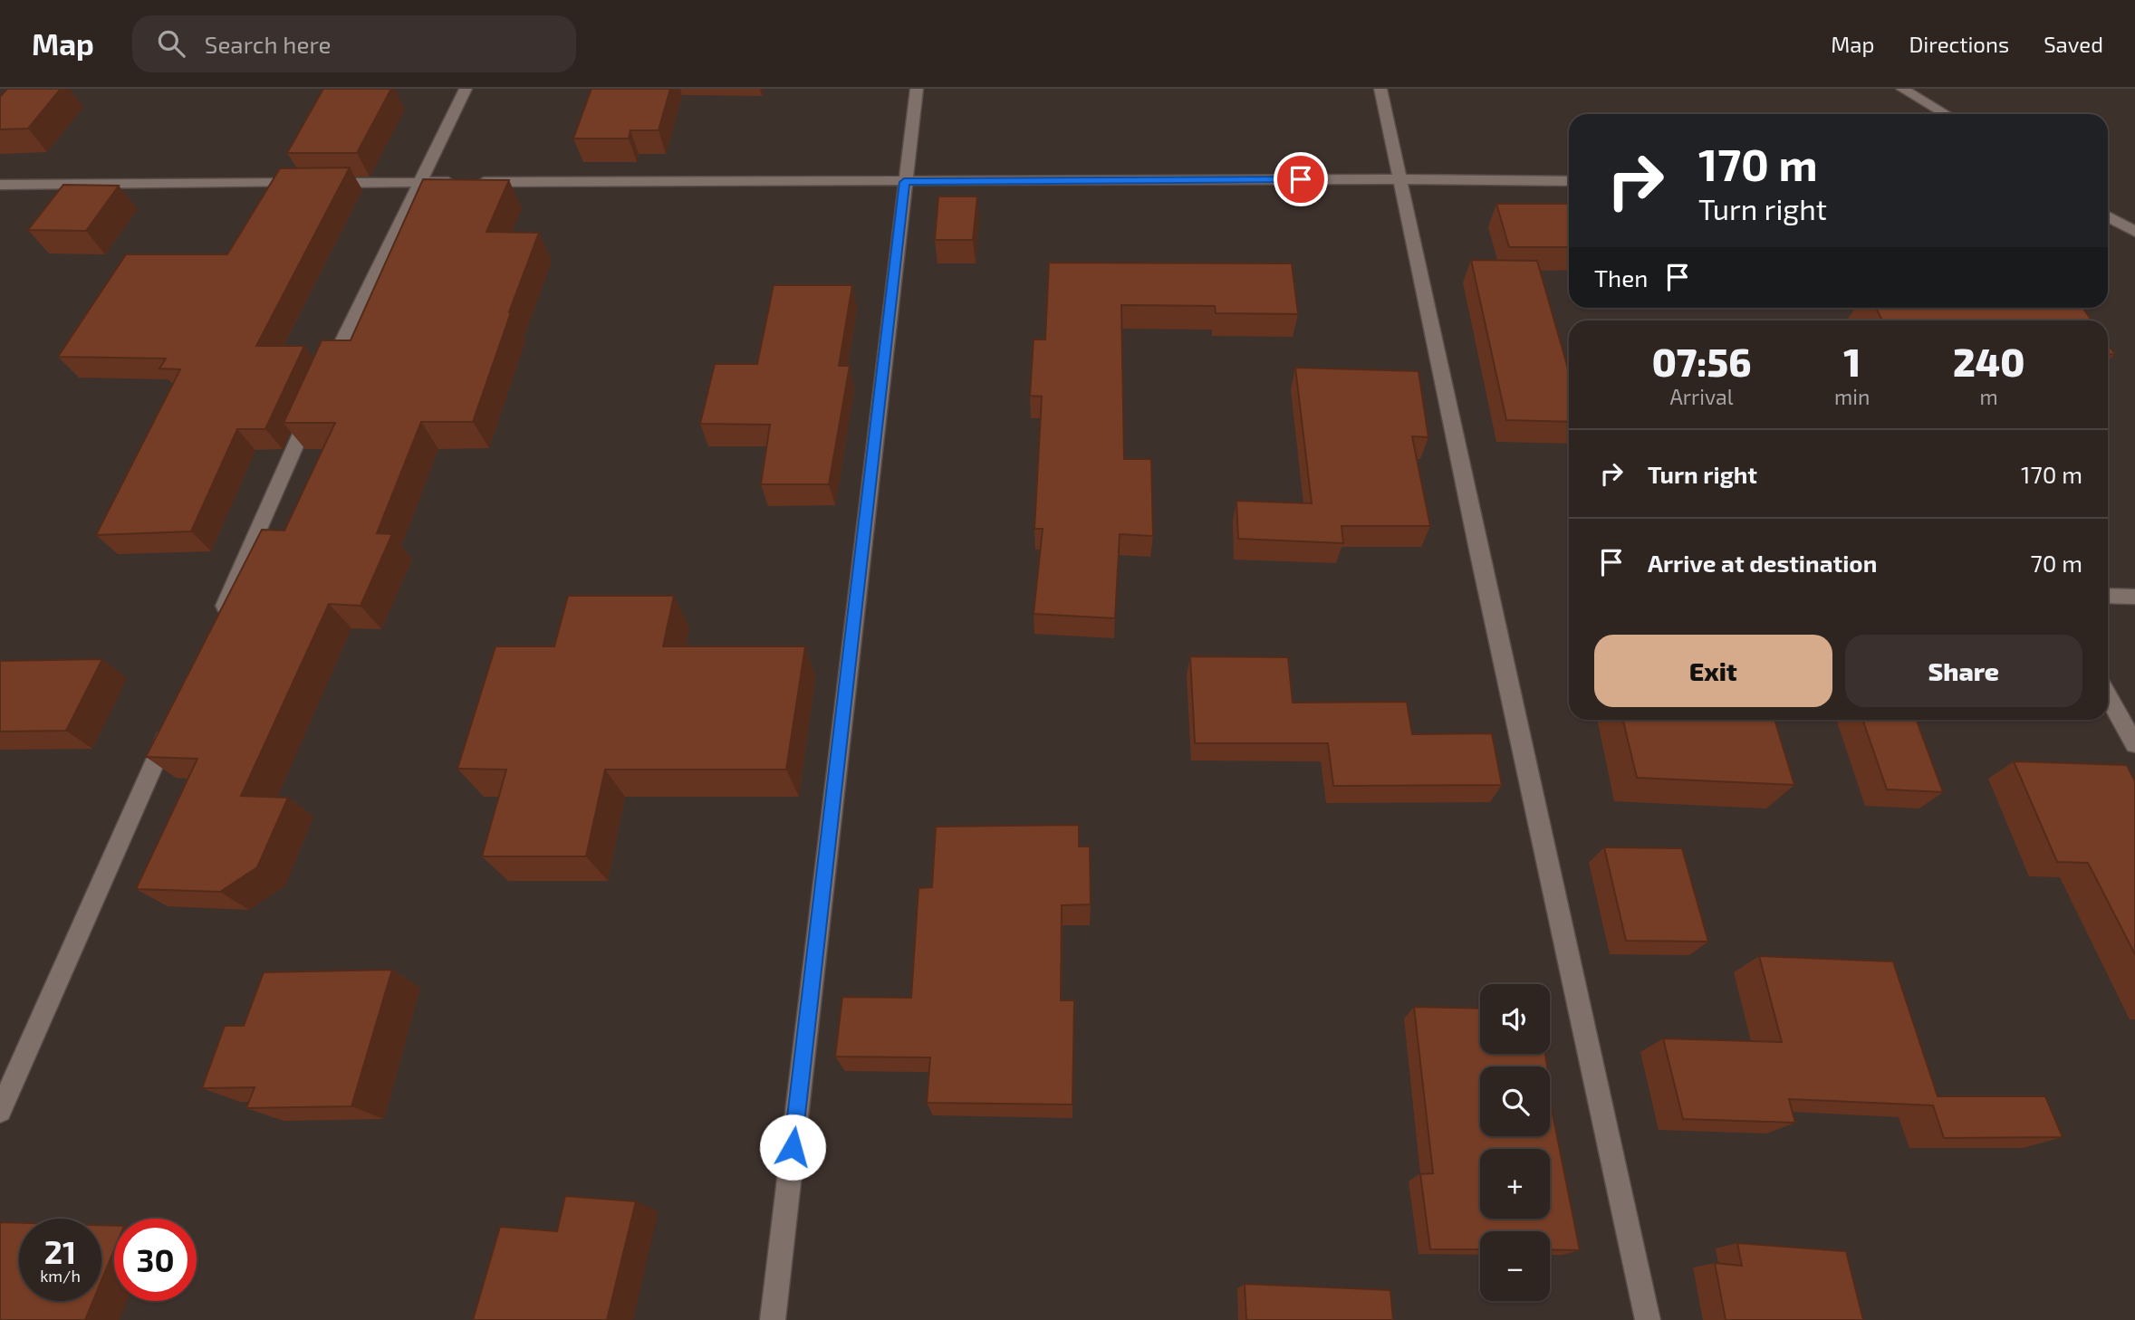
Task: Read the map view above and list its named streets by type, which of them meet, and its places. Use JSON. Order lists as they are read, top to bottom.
{
  "page": {
    "header": "Map",
    "search": "Search here",
    "nav": ["Map", "Directions", "Saved"],
    "turn": ["170 m", "Turn right"],
    "then": "Then",
    "eta": [
      "07:56",
      "Arrival",
      "1",
      "min",
      "240",
      "m"
    ],
    "list": [
      {
        "name": "Turn right",
        "value": "170 m"
      },
      {
        "name": "Arrive at destination",
        "value": "70 m"
      }
    ],
    "buttons": ["Exit", "Share"],
    "map_buttons": ["+", "−"],
    "speed": "21 km/h",
    "limit": "30"
  }
}
